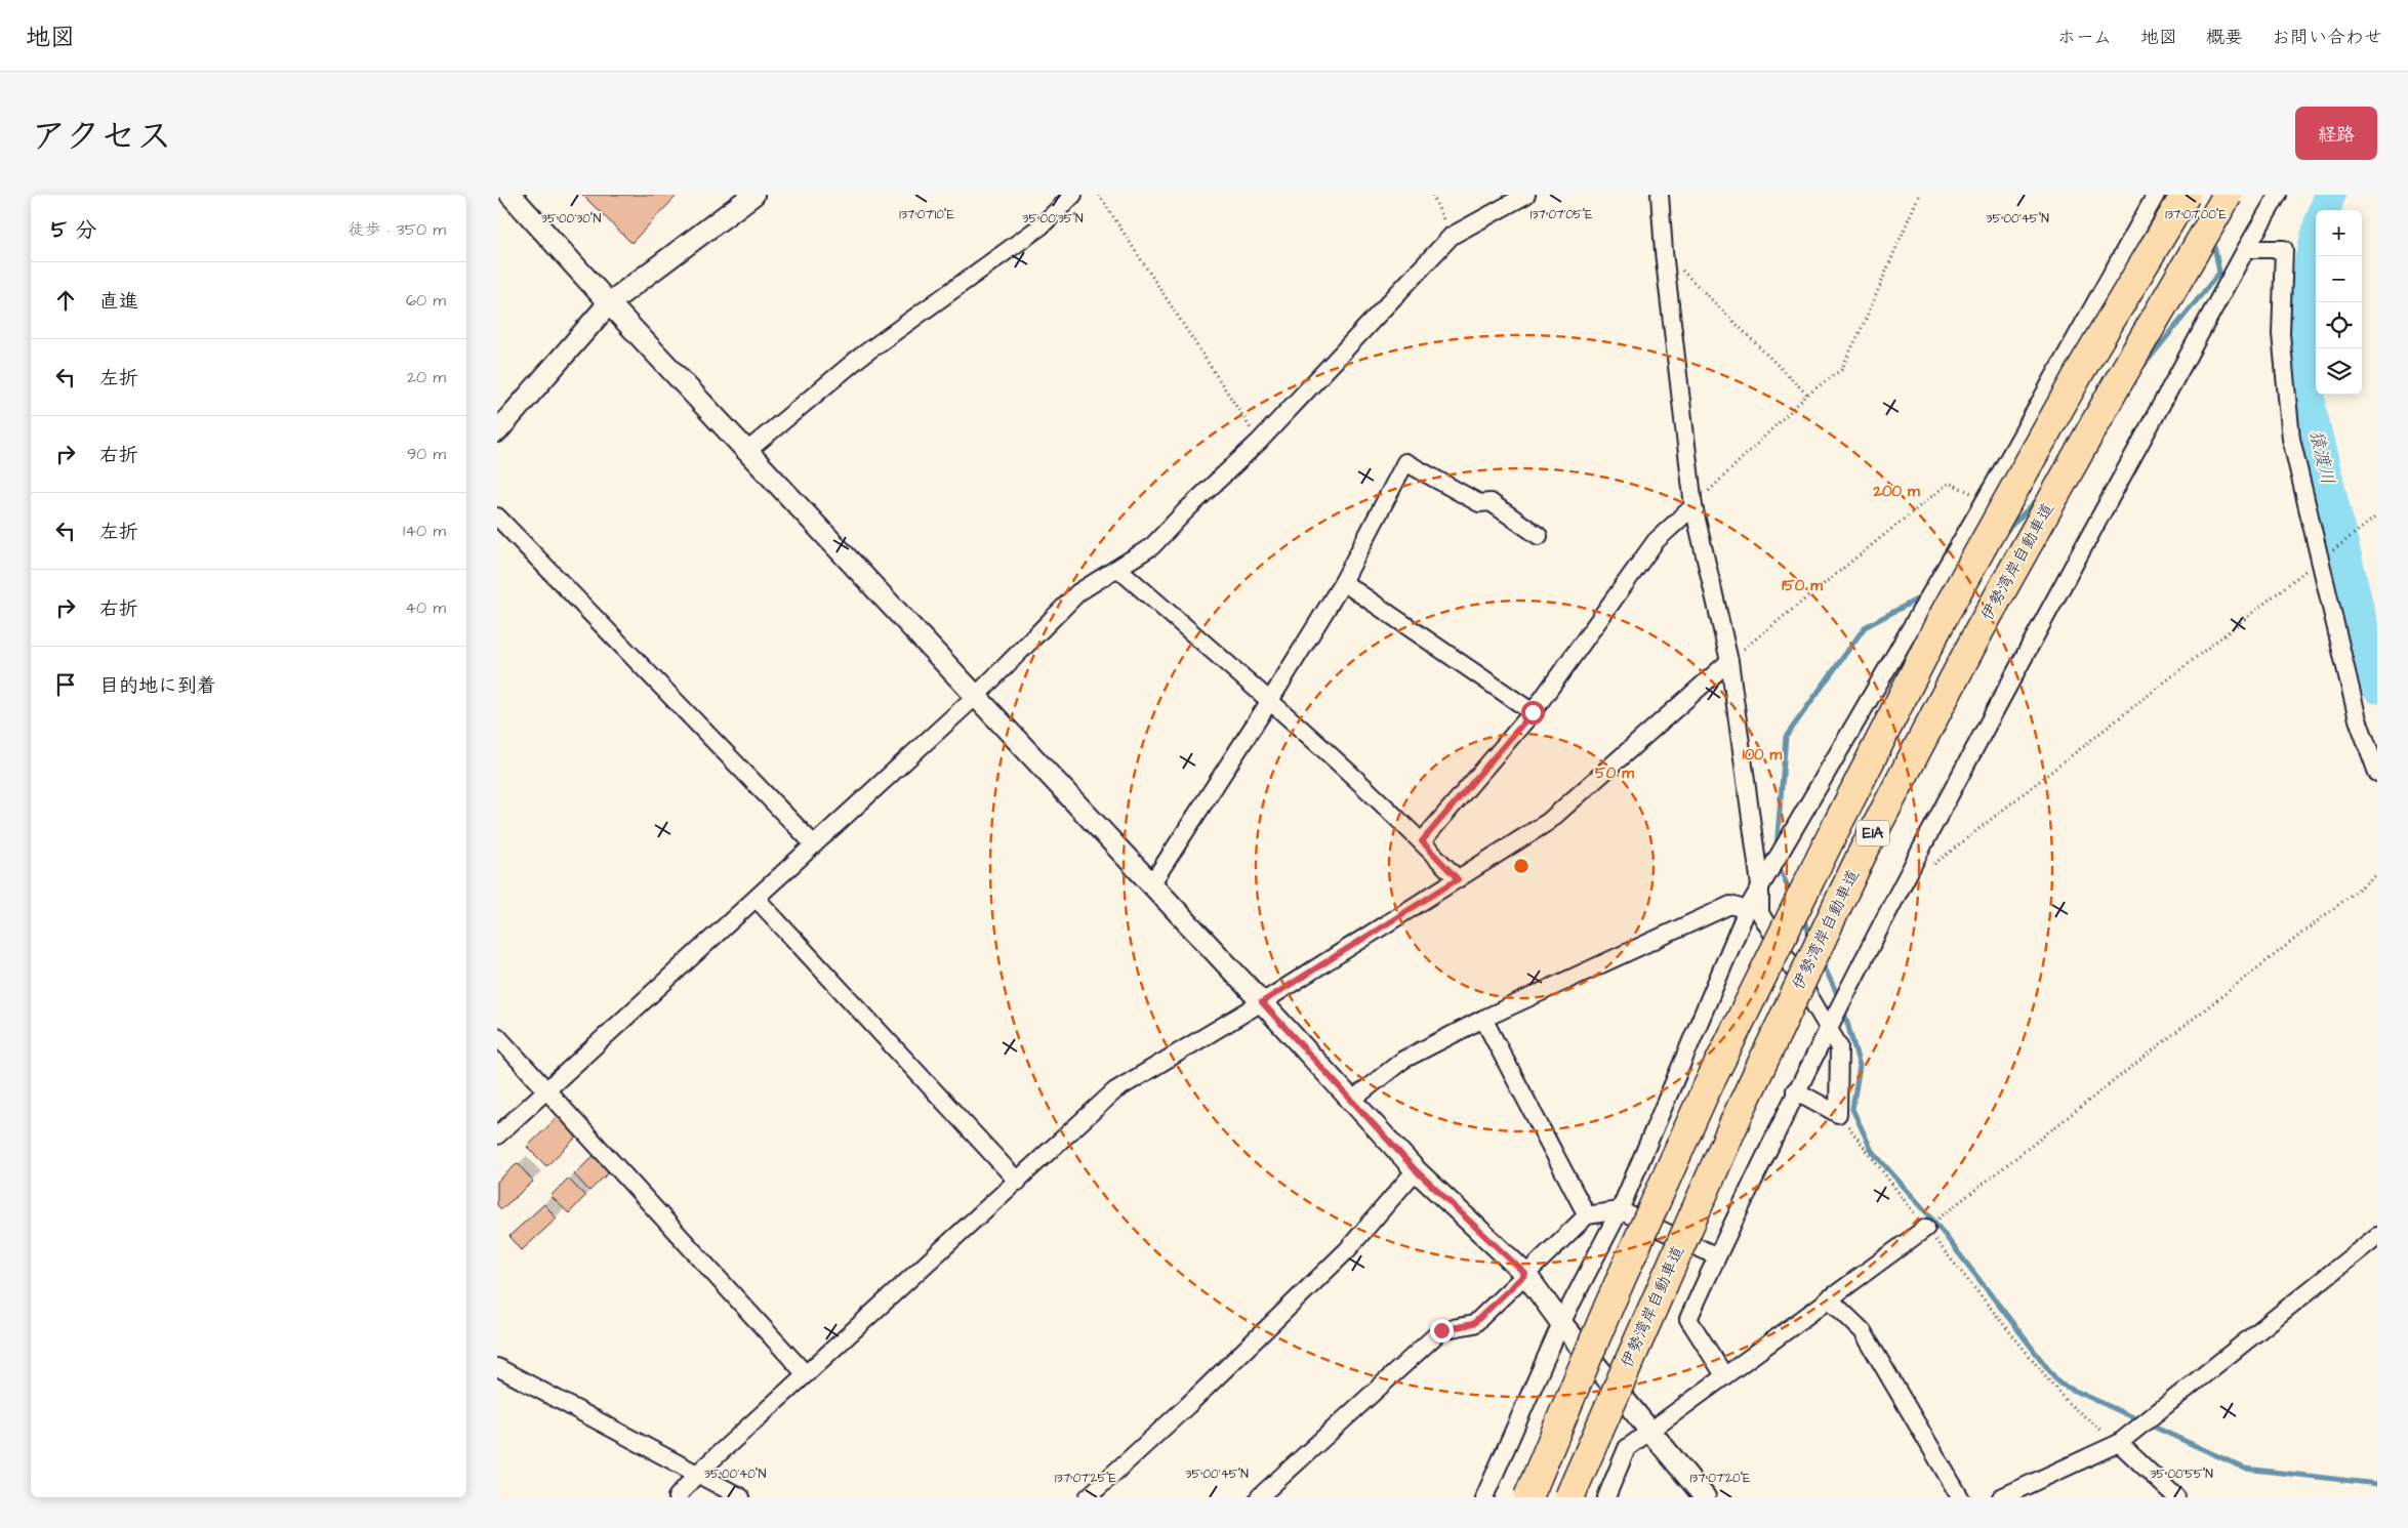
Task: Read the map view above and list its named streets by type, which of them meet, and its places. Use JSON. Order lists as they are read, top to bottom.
{
  "streets": {
    "highway": ["伊勢湾岸自動車道", "E1A"]
  },
  "water": ["猿渡川"],
  "page": {
    "header": "地図",
    "nav": [
      "ホーム",
      "地図",
      "概要",
      "お問い合わせ"
    ],
    "title": "アクセス",
    "buttons": "経路",
    "heading": ["5 分", "徒歩 · 350 m"],
    "map_buttons": ["+", "−"],
    "list": [
      ["直進", "60 m"],
      ["左折", "20 m"],
      ["右折", "90 m"],
      ["左折", "140 m"],
      ["右折", "40 m"],
      "目的地に到着"
    ]
  },
  "coordinates": [
    "137°07'00\"E",
    "137°07'10\"E",
    "137°07'05\"E",
    "35°00'30\"N",
    "35°00'35\"N",
    "35°00'45\"N",
    "35°00'40\"N",
    "35°00'55\"N",
    "137°07'25\"E",
    "137°07'20\"E"
  ],
  "rings": [
    "200 m",
    "150 m",
    "100 m",
    "50 m"
  ]
}
